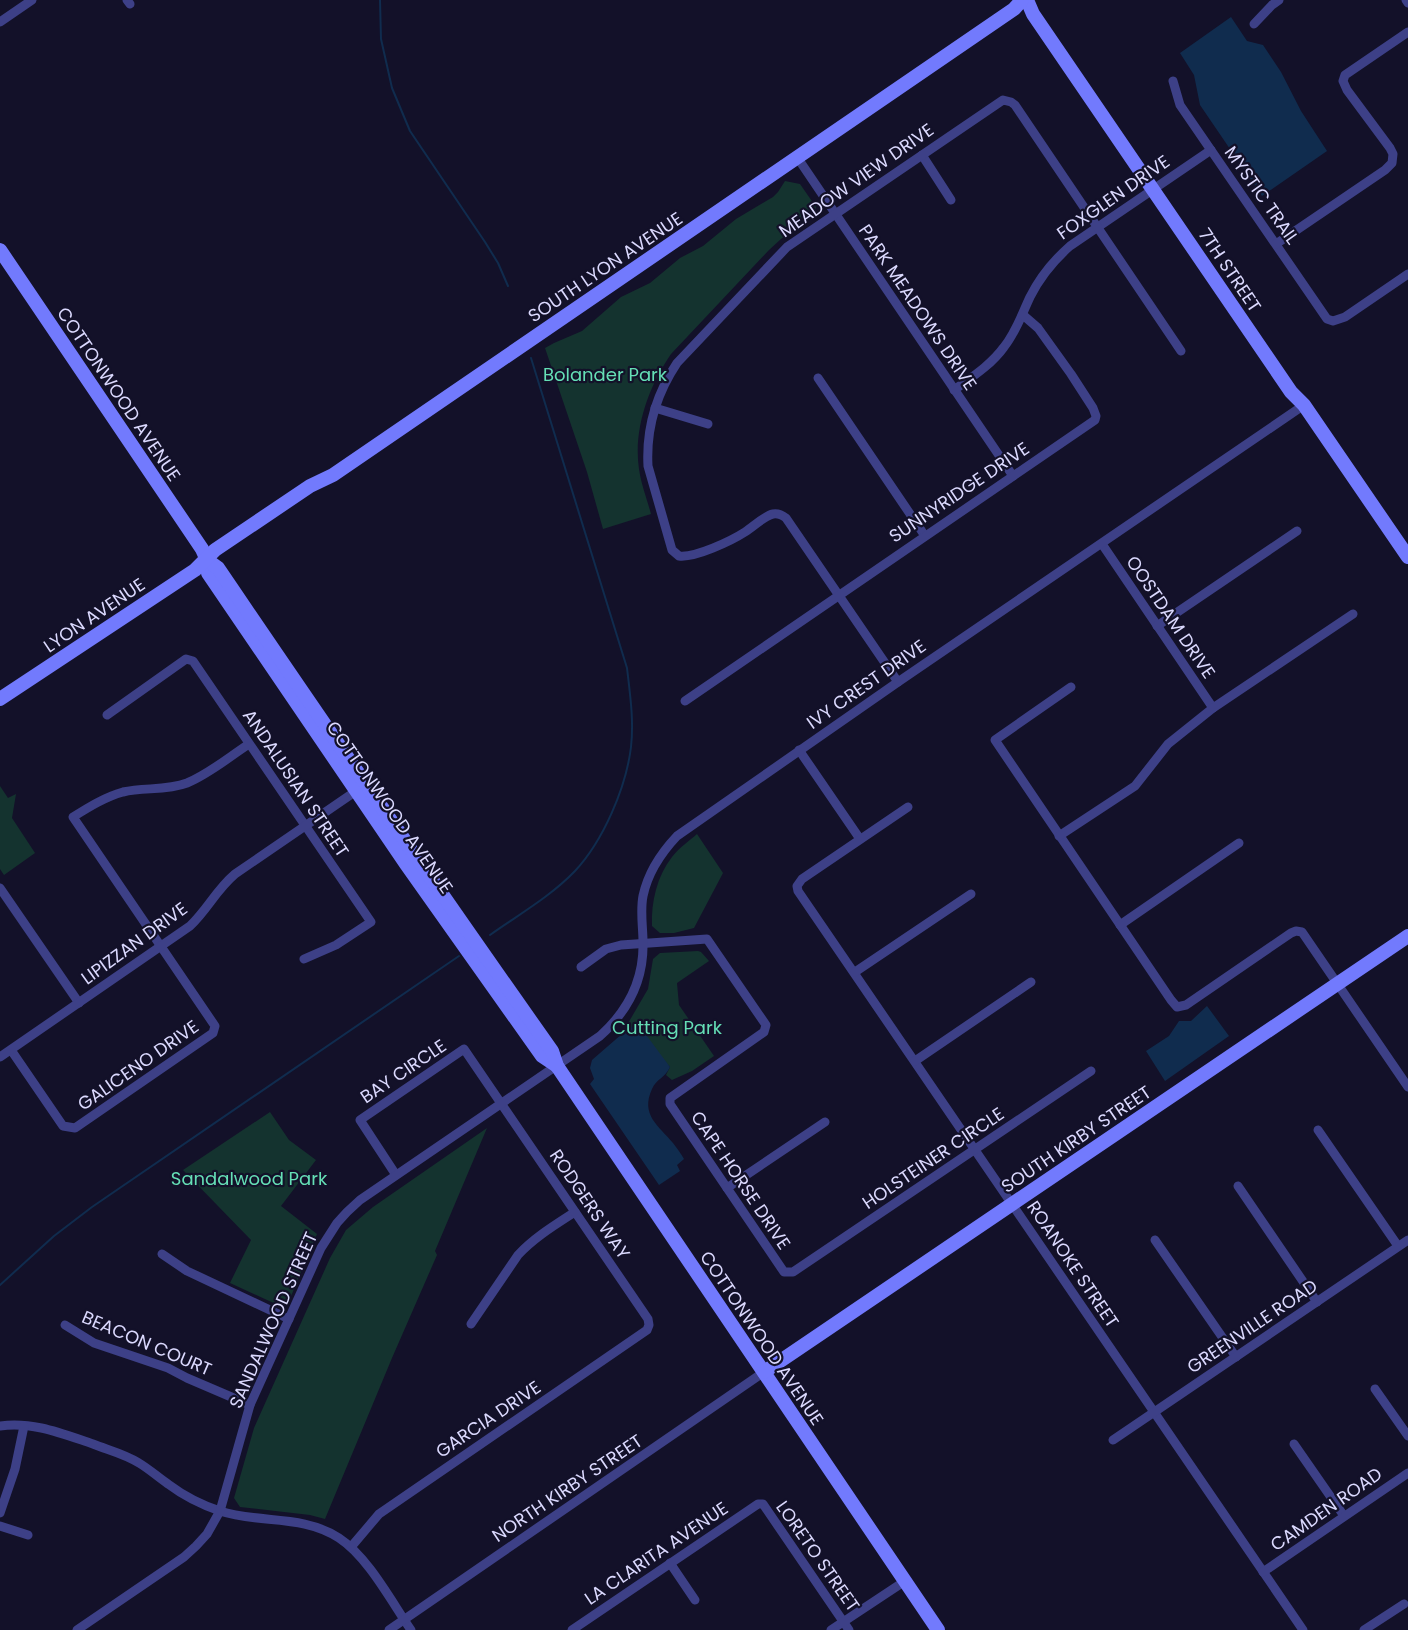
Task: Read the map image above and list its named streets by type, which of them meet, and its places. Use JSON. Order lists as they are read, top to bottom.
{
  "streets": {
    "street": [
      "MEADOW VIEW DRIVE",
      "MYSTIC TRAIL",
      "FOXGLEN DRIVE",
      "SOUTH LYON AVENUE",
      "7TH STREET",
      "PARK MEADOWS DRIVE",
      "COTTONWOOD AVENUE",
      "SUNNYRIDGE DRIVE",
      "LYON AVENUE",
      "OOSTDAM DRIVE",
      "IVY CREST DRIVE",
      "ANDALUSIAN STREET",
      "LIPIZZAN DRIVE",
      "GALICENO DRIVE",
      "BAY CIRCLE",
      "SOUTH KIRBY STREET",
      "HOLSTEINER CIRCLE",
      "CAPE HORSE DRIVE",
      "RODGERS WAY",
      "ROANOKE STREET",
      "SANDALWOOD STREET",
      "GREENVILLE ROAD",
      "BEACON COURT",
      "GARCIA DRIVE",
      "NORTH KIRBY STREET",
      "CAMDEN ROAD",
      "LA CLARITA AVENUE",
      "LORETO STREET"
    ]
  },
  "crossings": [
    ["MEADOW VIEW DRIVE", "FOXGLEN DRIVE"],
    ["MEADOW VIEW DRIVE", "PARK MEADOWS DRIVE"],
    ["MEADOW VIEW DRIVE", "SUNNYRIDGE DRIVE"],
    ["MYSTIC TRAIL", "FOXGLEN DRIVE"],
    ["FOXGLEN DRIVE", "7TH STREET"],
    ["FOXGLEN DRIVE", "PARK MEADOWS DRIVE"],
    ["FOXGLEN DRIVE", "SUNNYRIDGE DRIVE"],
    ["SOUTH LYON AVENUE", "PARK MEADOWS DRIVE"],
    ["SOUTH LYON AVENUE", "COTTONWOOD AVENUE"],
    ["SOUTH LYON AVENUE", "LYON AVENUE"],
    ["7TH STREET", "IVY CREST DRIVE"],
    ["PARK MEADOWS DRIVE", "SUNNYRIDGE DRIVE"],
    ["COTTONWOOD AVENUE", "LYON AVENUE"],
    ["COTTONWOOD AVENUE", "IVY CREST DRIVE"],
    ["COTTONWOOD AVENUE", "LIPIZZAN DRIVE"],
    ["COTTONWOOD AVENUE", "SOUTH KIRBY STREET"],
    ["COTTONWOOD AVENUE", "SANDALWOOD STREET"],
    ["COTTONWOOD AVENUE", "NORTH KIRBY STREET"],
    ["OOSTDAM DRIVE", "IVY CREST DRIVE"],
    ["IVY CREST DRIVE", "CAPE HORSE DRIVE"],
    ["IVY CREST DRIVE", "SANDALWOOD STREET"],
    ["ANDALUSIAN STREET", "LIPIZZAN DRIVE"],
    ["LIPIZZAN DRIVE", "GALICENO DRIVE"],
    ["BAY CIRCLE", "RODGERS WAY"],
    ["BAY CIRCLE", "SANDALWOOD STREET"],
    ["SOUTH KIRBY STREET", "ROANOKE STREET"],
    ["SOUTH KIRBY STREET", "NORTH KIRBY STREET"],
    ["HOLSTEINER CIRCLE", "CAPE HORSE DRIVE"],
    ["HOLSTEINER CIRCLE", "ROANOKE STREET"],
    ["RODGERS WAY", "SANDALWOOD STREET"],
    ["RODGERS WAY", "GARCIA DRIVE"],
    ["ROANOKE STREET", "GREENVILLE ROAD"],
    ["ROANOKE STREET", "CAMDEN ROAD"],
    ["SANDALWOOD STREET", "BEACON COURT"],
    ["LA CLARITA AVENUE", "LORETO STREET"]
  ],
  "parks": ["Bolander Park", "Cutting Park", "Sandalwood Park"]
}
